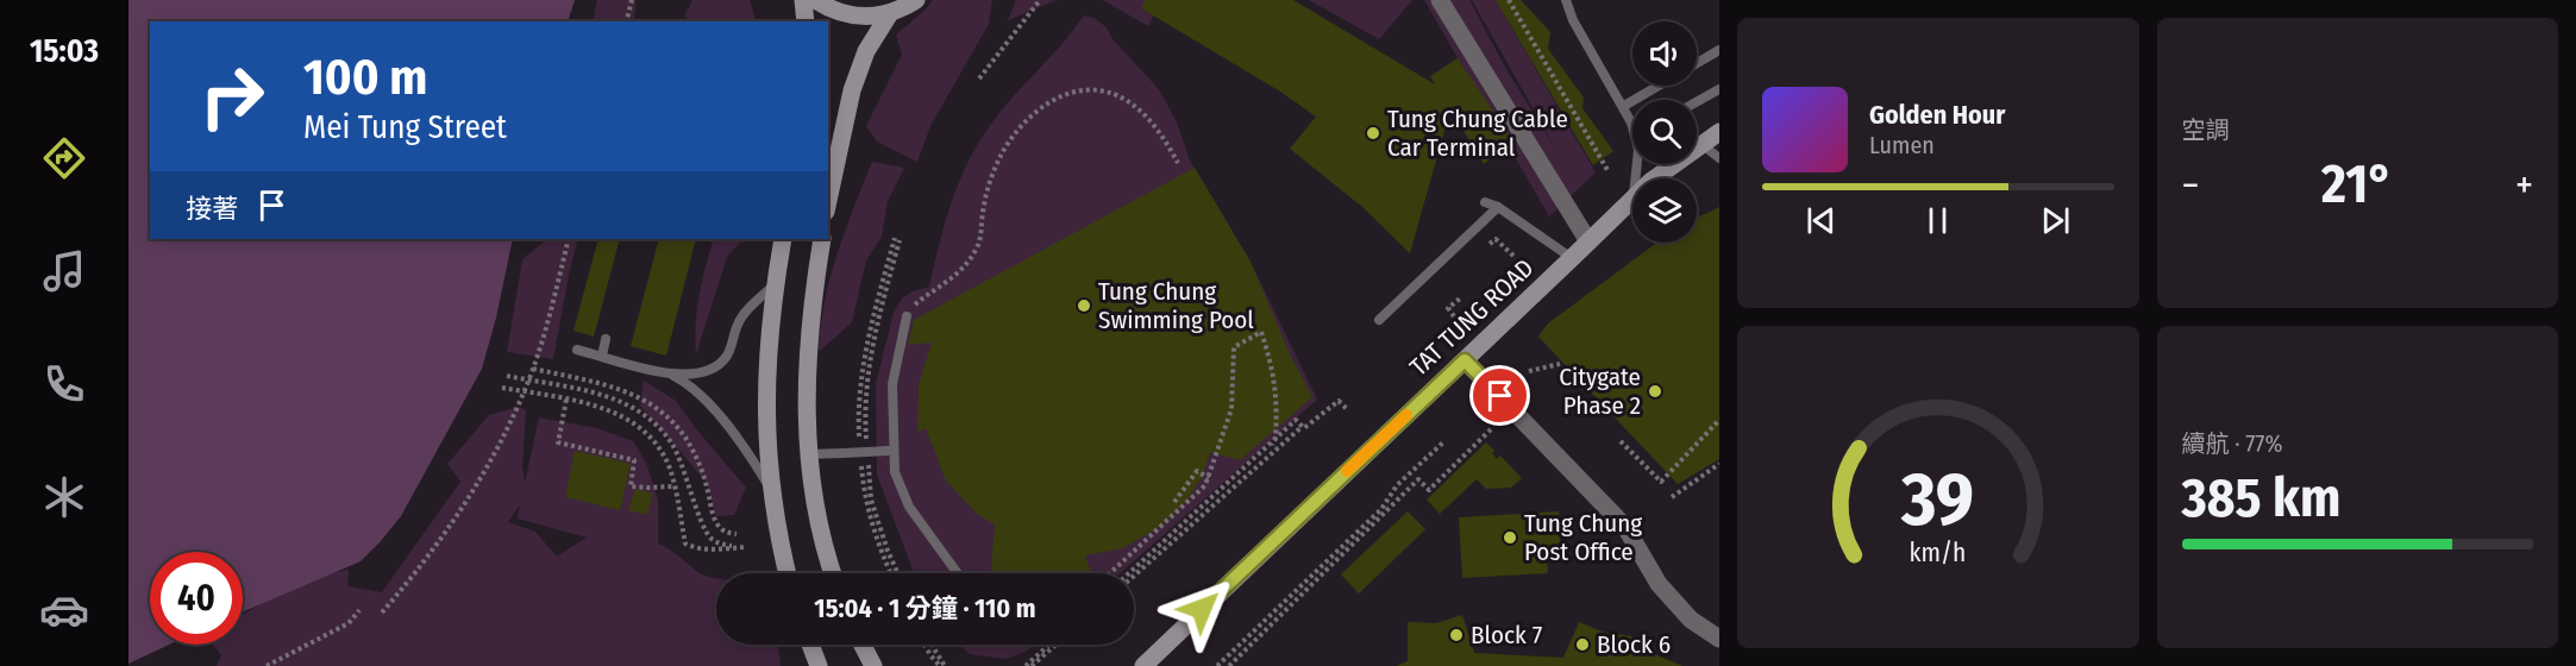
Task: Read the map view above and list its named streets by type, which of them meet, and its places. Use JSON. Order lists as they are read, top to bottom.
{
  "streets": {
    "main road": ["TAT TUNG ROAD"]
  },
  "places": [
    "Tung Chung Cable Car Terminal",
    "Tung Chung Swimming Pool",
    "Citygate Phase 2",
    "Tung Chung Post Office",
    "Block 7",
    "Block 6"
  ],
  "page": {
    "tabs": "15:03",
    "tile": [
      "空調",
      ["續航 · 77%", "385 km"]
    ],
    "turn": ["100 m", "Mei Tung Street"],
    "song": ["Golden Hour", "Lumen"],
    "heat": ["−", "21°", "+"],
    "then": "接著",
    "limit": "40",
    "trip": "15:04 · 1 分鐘 · 110 m",
    "gauge": ["39", "km/h"]
  }
}
